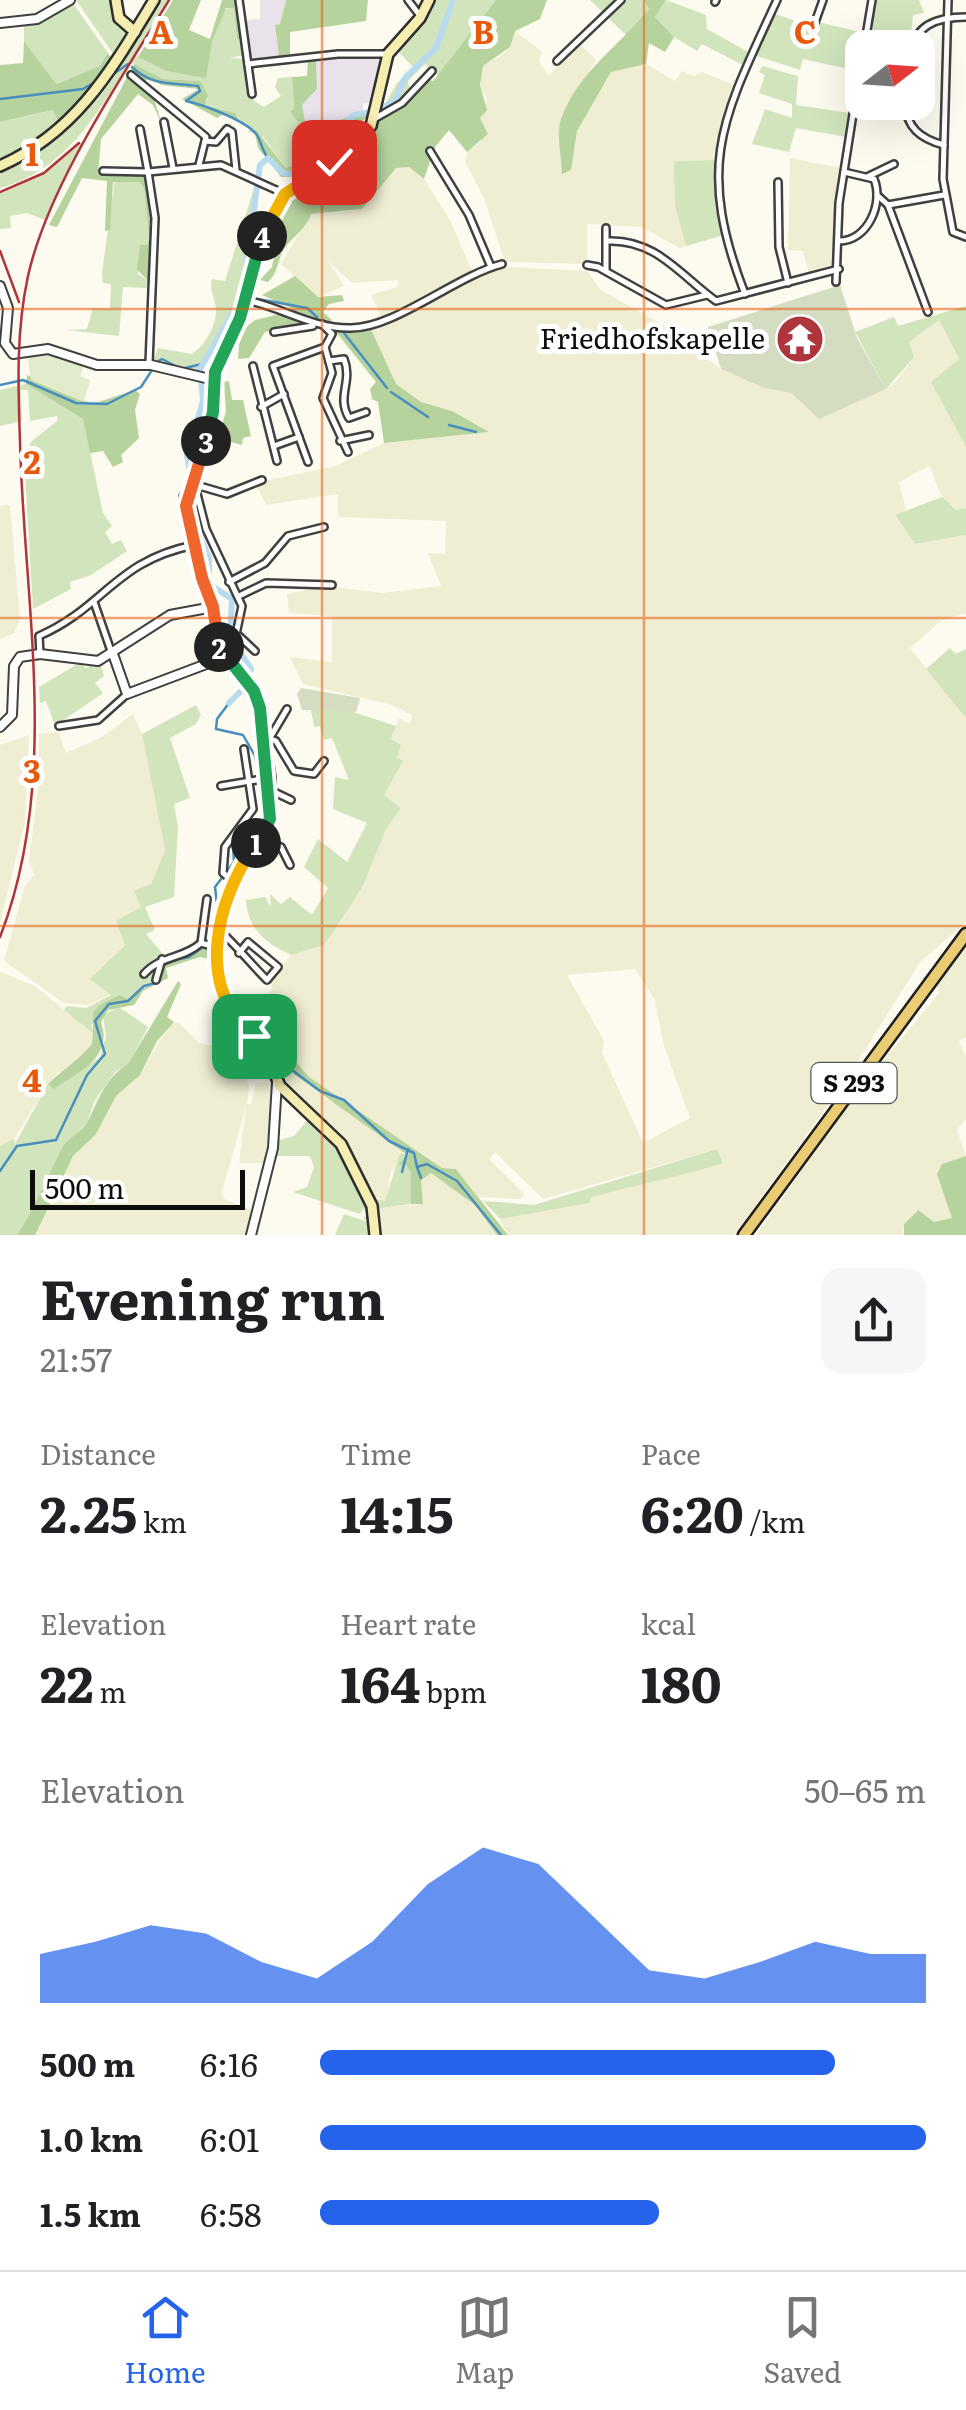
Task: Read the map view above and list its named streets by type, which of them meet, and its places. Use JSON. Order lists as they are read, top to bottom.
{
  "streets": {
    "main road": ["S 293"]
  },
  "places": {
    "temple": ["Friedhofskapelle"]
  },
  "scale_bar": "500 m",
  "north": "right",
  "page": {
    "pins": [
      "4",
      "3",
      "2",
      "1"
    ],
    "scale": "500 m",
    "heading": ["Evening run", "21:57"],
    "stats": [
      ["Distance", "2.25 km"],
      ["Time", "14:15"],
      ["Pace", "6:20 /km"],
      ["Elevation", "22 m"],
      ["Heart rate", "164 bpm"],
      ["kcal", "180"]
    ],
    "chart": ["Elevation", "50–65 m"],
    "list": [
      {
        "name": "500 m",
        "note": "6:16"
      },
      {
        "name": "1.0 km",
        "note": "6:01"
      },
      {
        "name": "1.5 km",
        "note": "6:58"
      }
    ],
    "tabs": ["Home", "Map", "Saved"]
  },
  "grid": {
    "columns": ["A", "B", "C"],
    "rows": [
      "1",
      "2",
      "3",
      "4"
    ]
  }
}
